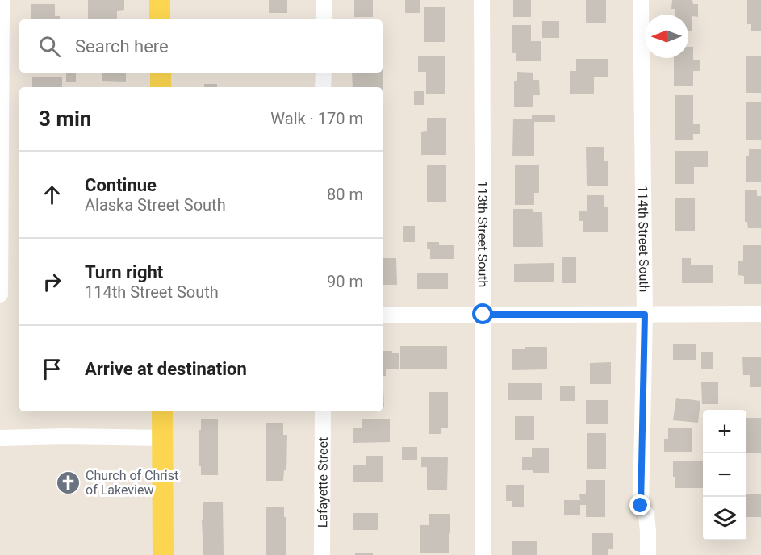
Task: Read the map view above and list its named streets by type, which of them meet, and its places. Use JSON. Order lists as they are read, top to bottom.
{
  "streets": {
    "street": ["113th Street South", "114th Street South", "Lafayette Street"]
  },
  "places": {
    "church": ["Church of Christ of Lakeview"]
  },
  "north": "left",
  "page": {
    "search": "Search here",
    "heading": ["3 min", "Walk · 170 m"],
    "list": [
      ["Continue", "Alaska Street South", "80 m"],
      ["Turn right", "114th Street South", "90 m"],
      "Arrive at destination"
    ],
    "map_buttons": ["+", "−"]
  }
}
